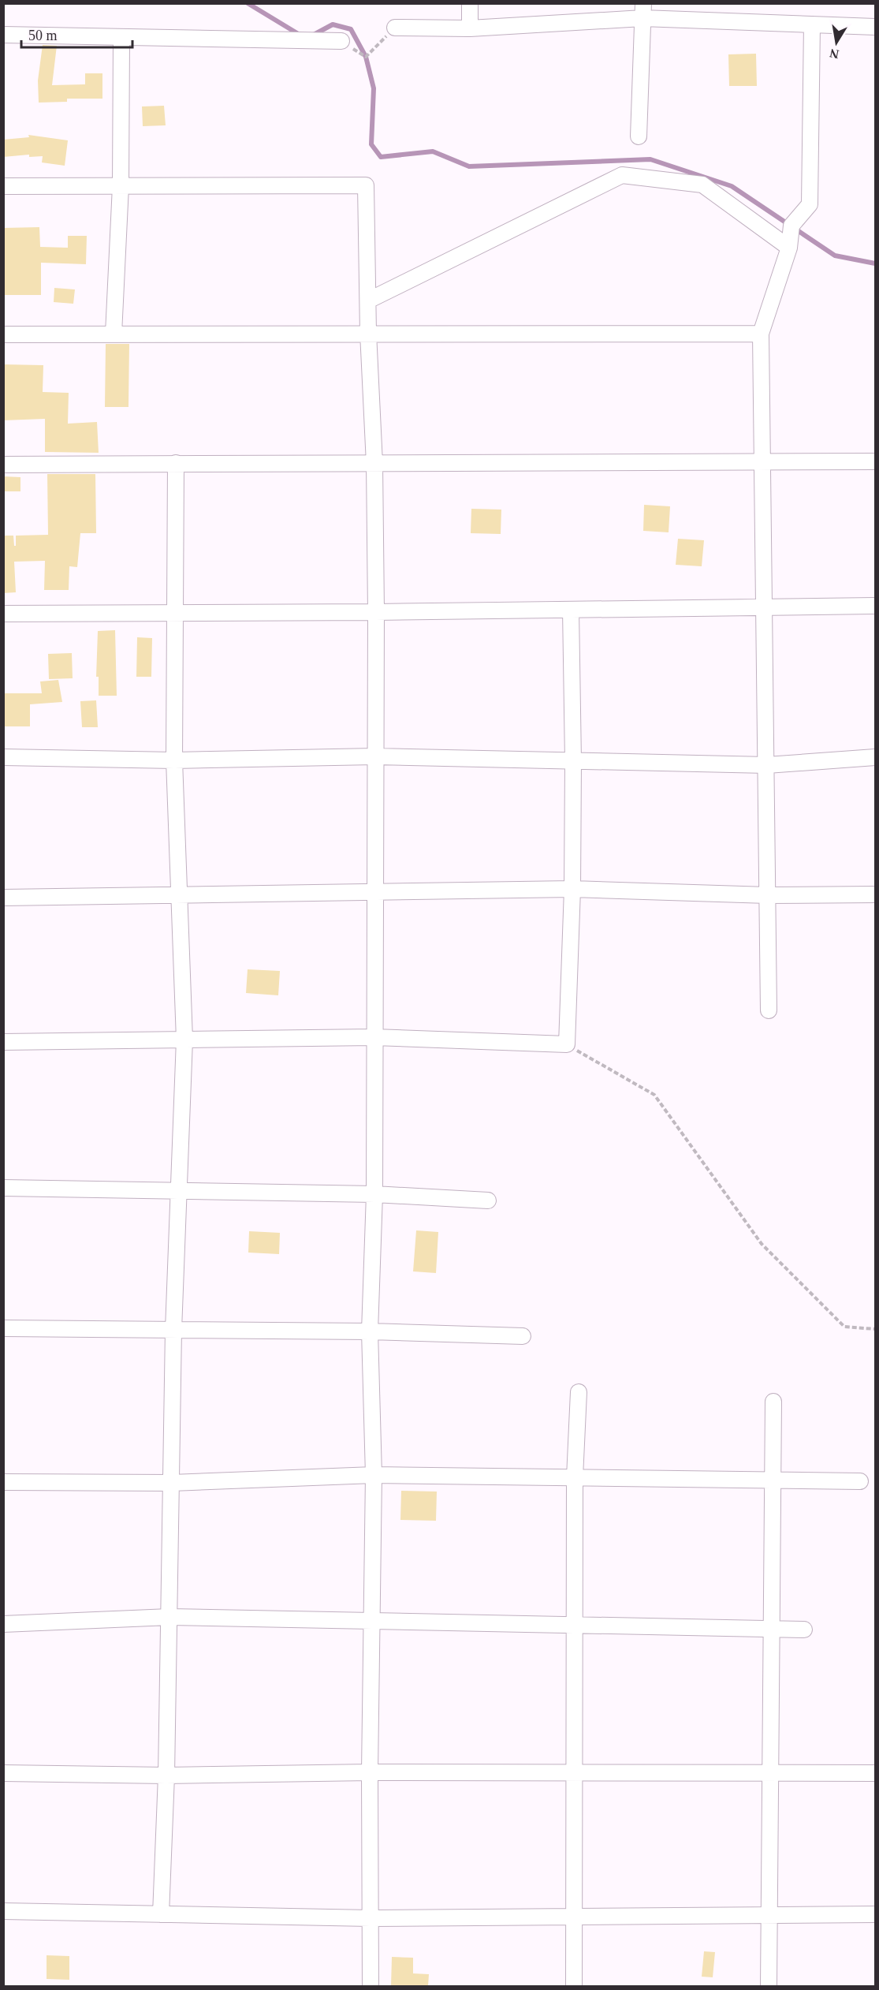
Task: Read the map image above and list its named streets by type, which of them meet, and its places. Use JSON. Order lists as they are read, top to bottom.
{
  "scale_bar": "50 m",
  "north": "bottom"
}
